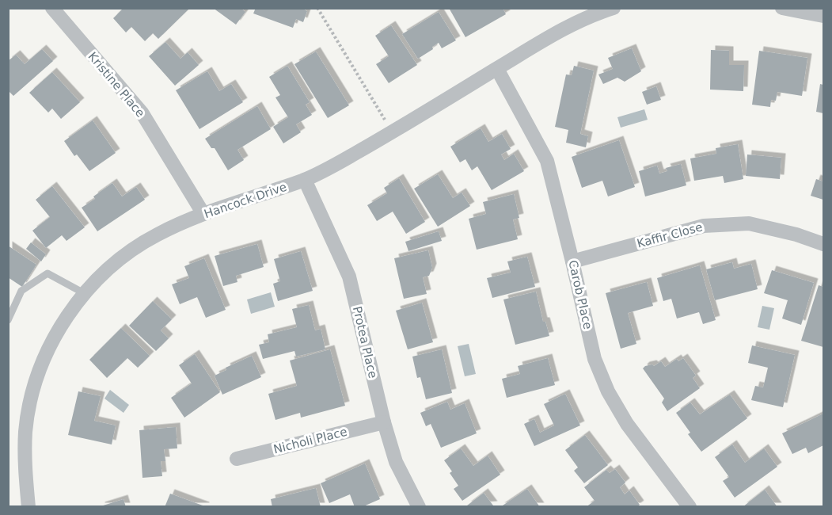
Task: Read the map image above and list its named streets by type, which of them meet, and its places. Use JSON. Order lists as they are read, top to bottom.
{
  "streets": {
    "street": [
      "Kristine Place",
      "Hancock Drive",
      "Kaffir Close",
      "Carob Place",
      "Protea Place",
      "Nicholi Place"
    ]
  },
  "crossings": [
    ["Kristine Place", "Hancock Drive"],
    ["Hancock Drive", "Carob Place"],
    ["Hancock Drive", "Protea Place"],
    ["Kaffir Close", "Carob Place"],
    ["Protea Place", "Nicholi Place"]
  ]
}
